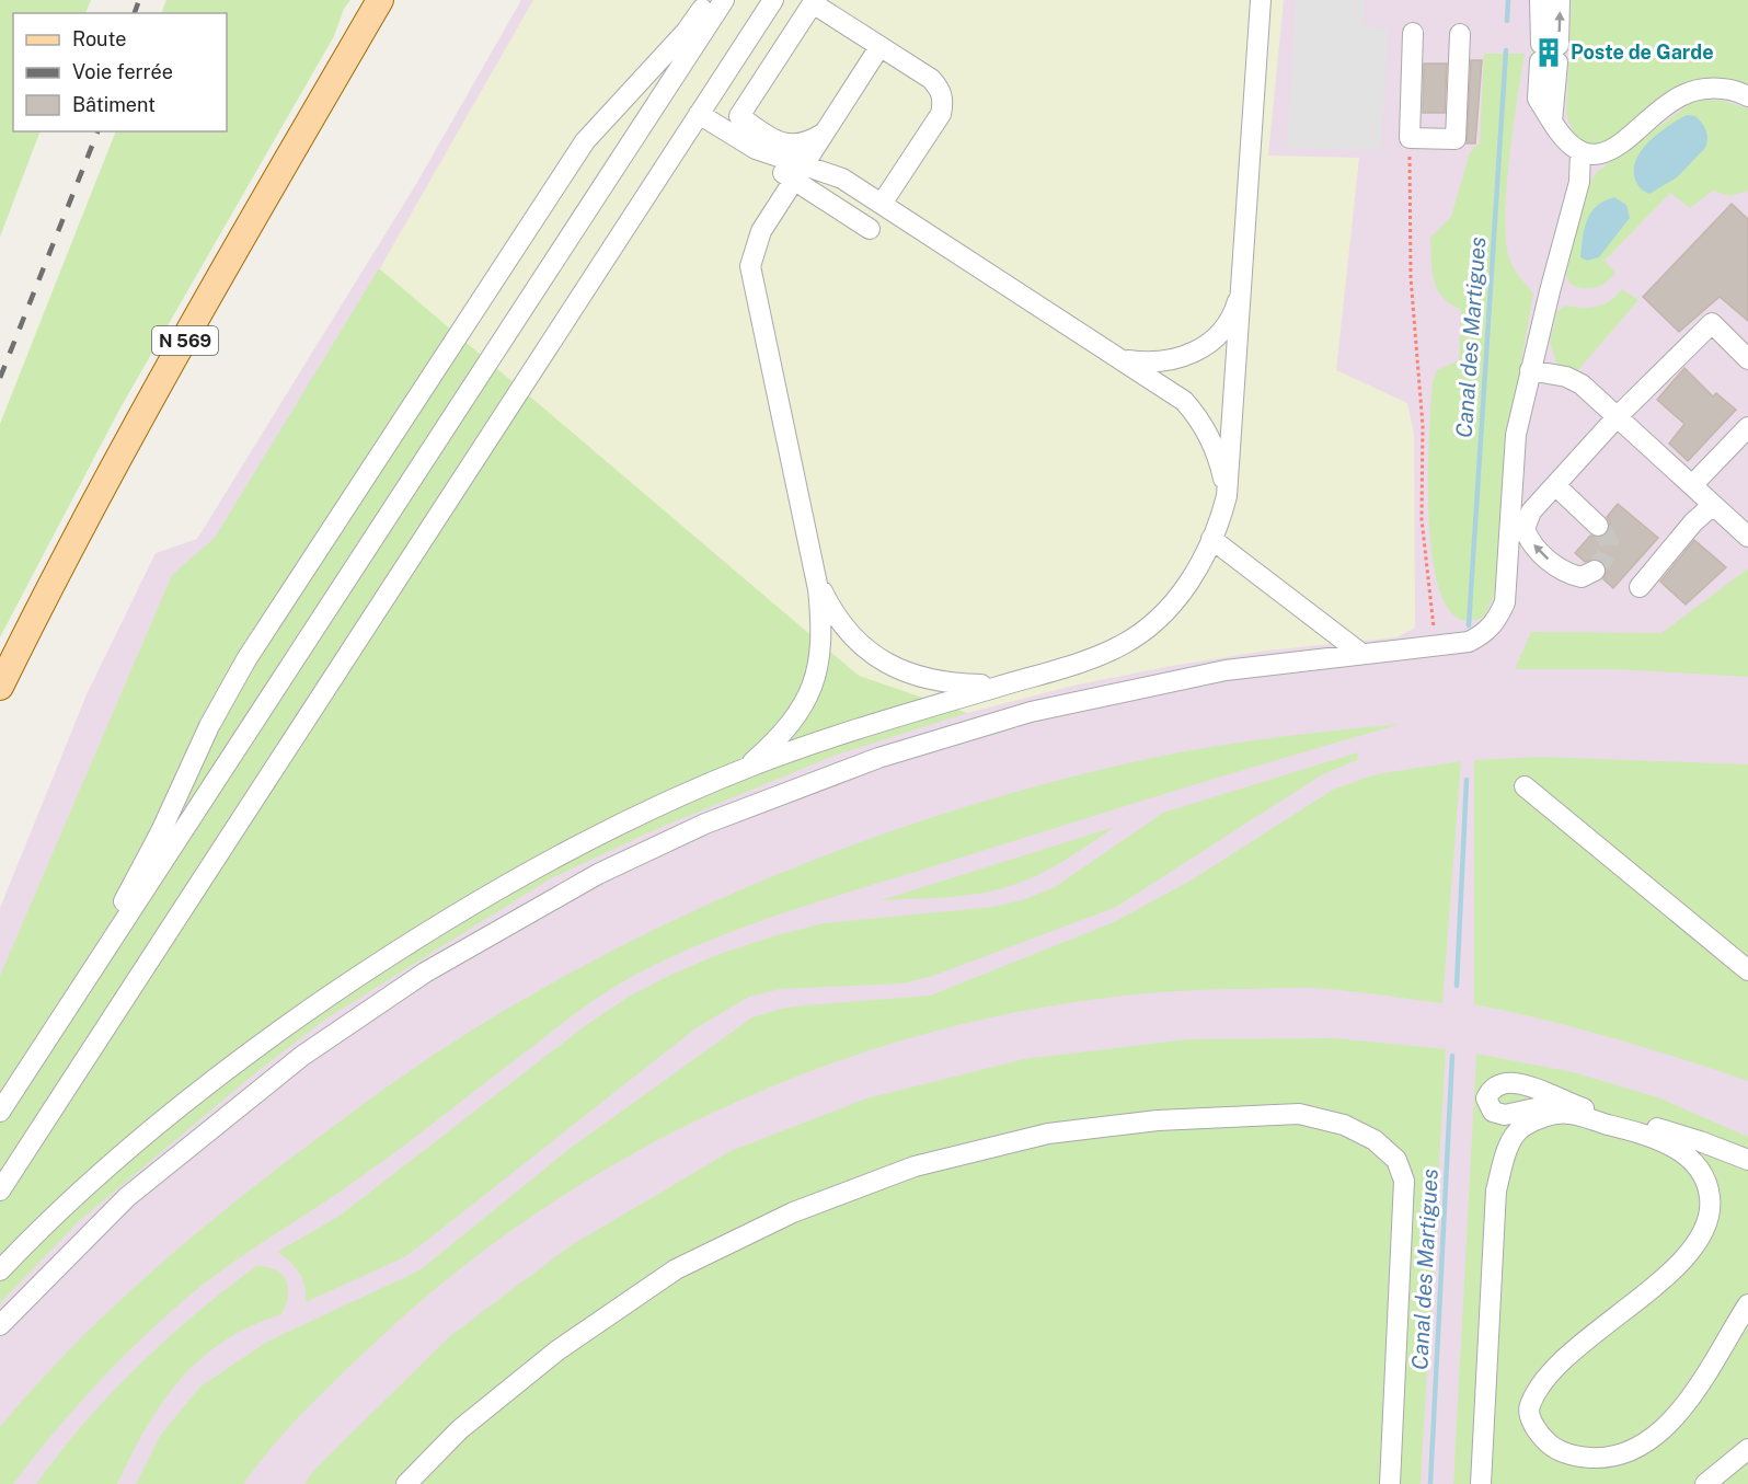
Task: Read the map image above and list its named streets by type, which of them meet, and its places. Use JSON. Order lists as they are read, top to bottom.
{
  "streets": {
    "main road": ["N 569"]
  },
  "water": ["Canal des Martigues"],
  "places": {
    "building": ["Poste de Garde"]
  },
  "legend": ["Route", "Voie ferrée", "Bâtiment"]
}
